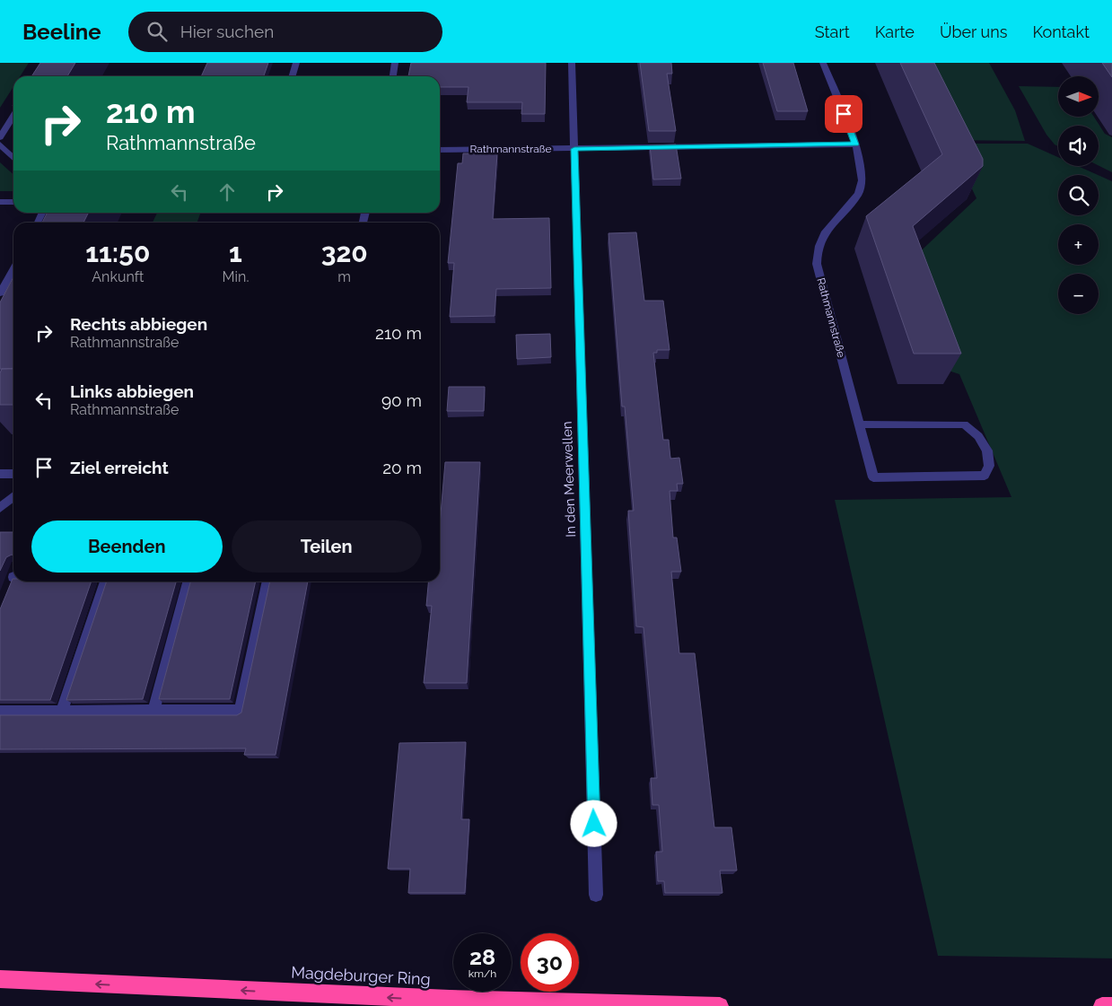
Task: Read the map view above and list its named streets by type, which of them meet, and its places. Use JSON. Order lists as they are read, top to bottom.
{
  "streets": {
    "highway": ["Magdeburger Ring"],
    "street": ["Rathmannstraße", "In den Meerwellen"]
  },
  "crossings": [
    ["Rathmannstraße", "In den Meerwellen"]
  ],
  "one_way": ["Magdeburger Ring"],
  "north": "right",
  "page": {
    "header": "Beeline",
    "search": "Hier suchen",
    "nav": [
      "Start",
      "Karte",
      "Über uns",
      "Kontakt"
    ],
    "map_buttons": ["+", "−"],
    "turn": ["210 m", "Rathmannstraße"],
    "eta": [
      "11:50",
      "Ankunft",
      "1",
      "Min.",
      "320",
      "m"
    ],
    "list": [
      {
        "name": "Rechts abbiegen",
        "note": "Rathmannstraße",
        "value": "210 m"
      },
      {
        "name": "Links abbiegen",
        "note": "Rathmannstraße",
        "value": "90 m"
      },
      {
        "name": "Ziel erreicht",
        "value": "20 m"
      }
    ],
    "buttons": ["Beenden", "Teilen"],
    "speed": "28 km/h",
    "limit": "30"
  }
}
